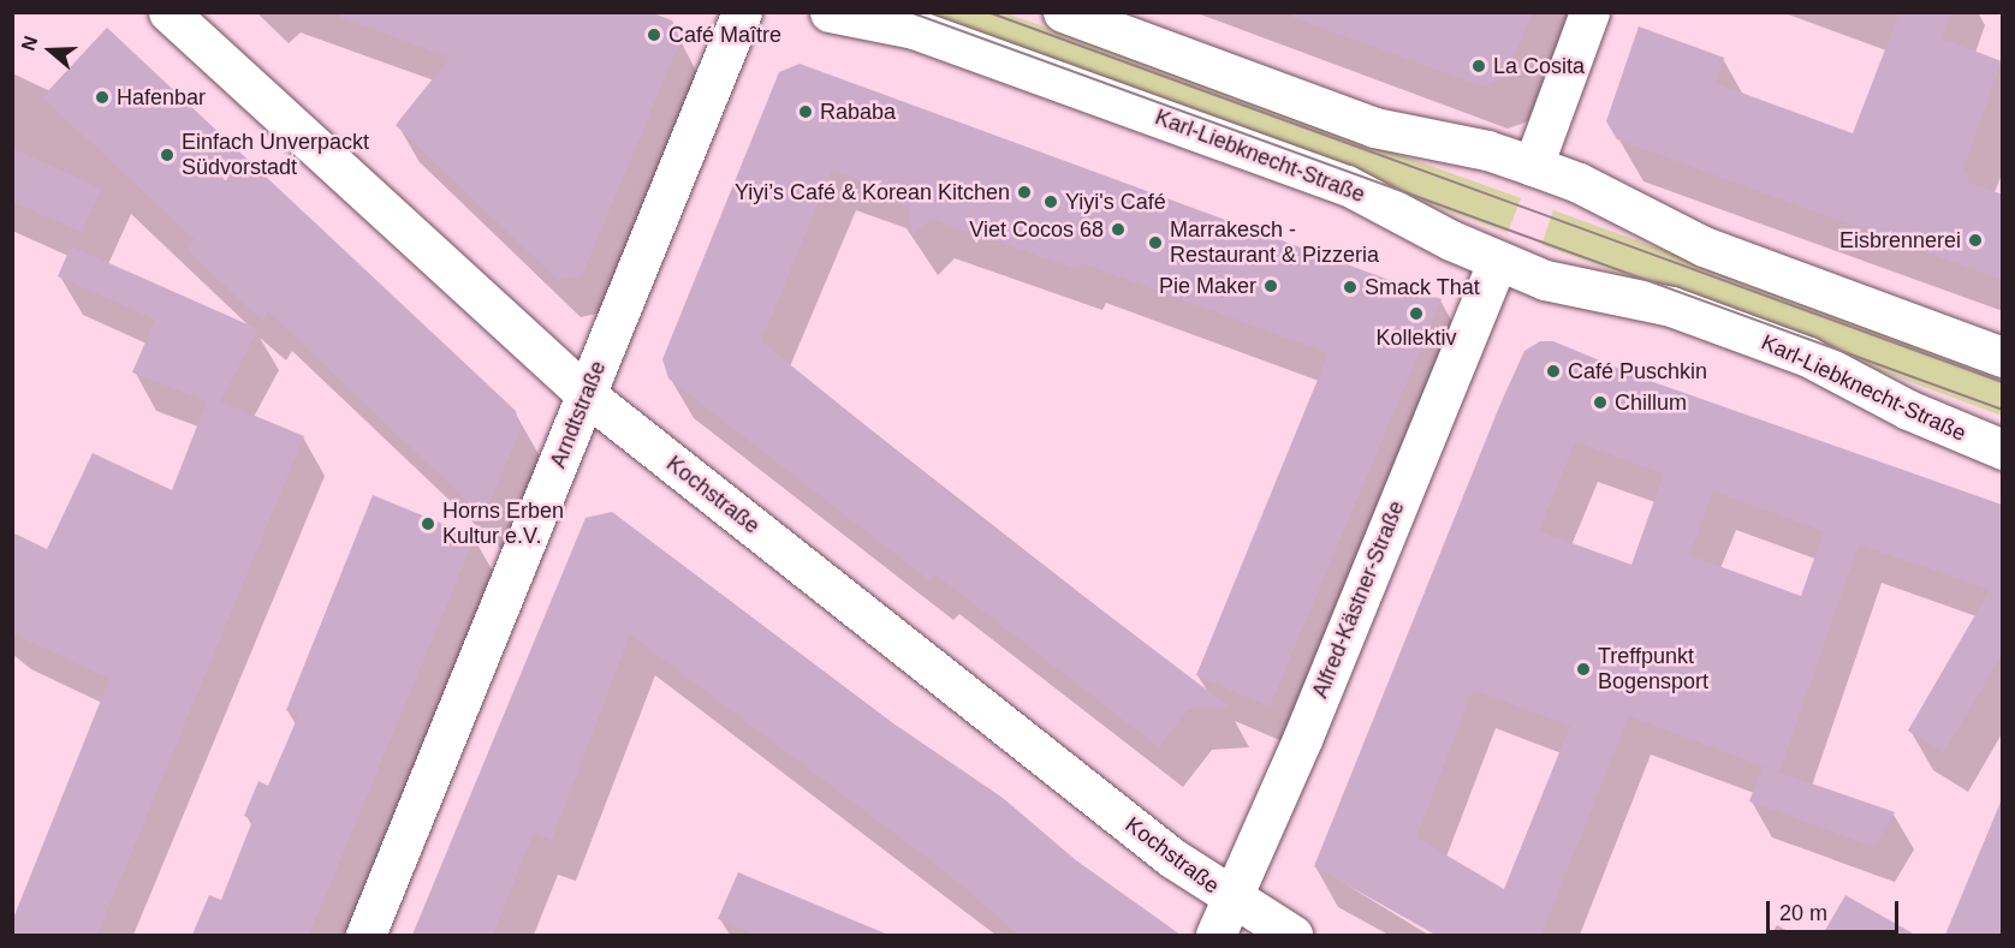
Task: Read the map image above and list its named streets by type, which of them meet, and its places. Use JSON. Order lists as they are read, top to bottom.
{
  "streets": {
    "street": [
      "Karl-Liebknecht-Straße",
      "Arndtstraße",
      "Kochstraße",
      "Alfred-Kästner-Straße"
    ]
  },
  "crossings": [
    ["Karl-Liebknecht-Straße", "Alfred-Kästner-Straße"],
    ["Arndtstraße", "Kochstraße"],
    ["Kochstraße", "Alfred-Kästner-Straße"]
  ],
  "places": [
    "Café Maître",
    "La Cosita",
    "Hafenbar",
    "Rababa",
    "Einfach Unverpackt Südvorstadt",
    "Yiyi’s Café & Korean Kitchen",
    "Yiyi's Café",
    "Viet Cocos 68",
    "Eisbrennerei",
    "Marrakesch - Restaurant & Pizzeria",
    "Pie Maker",
    "Smack That",
    "Kollektiv",
    "Café Puschkin",
    "Chillum",
    "Horns Erben Kultur e.V.",
    "Treffpunkt Bogensport"
  ],
  "scale_bar": "20 m",
  "north": "left"
}
